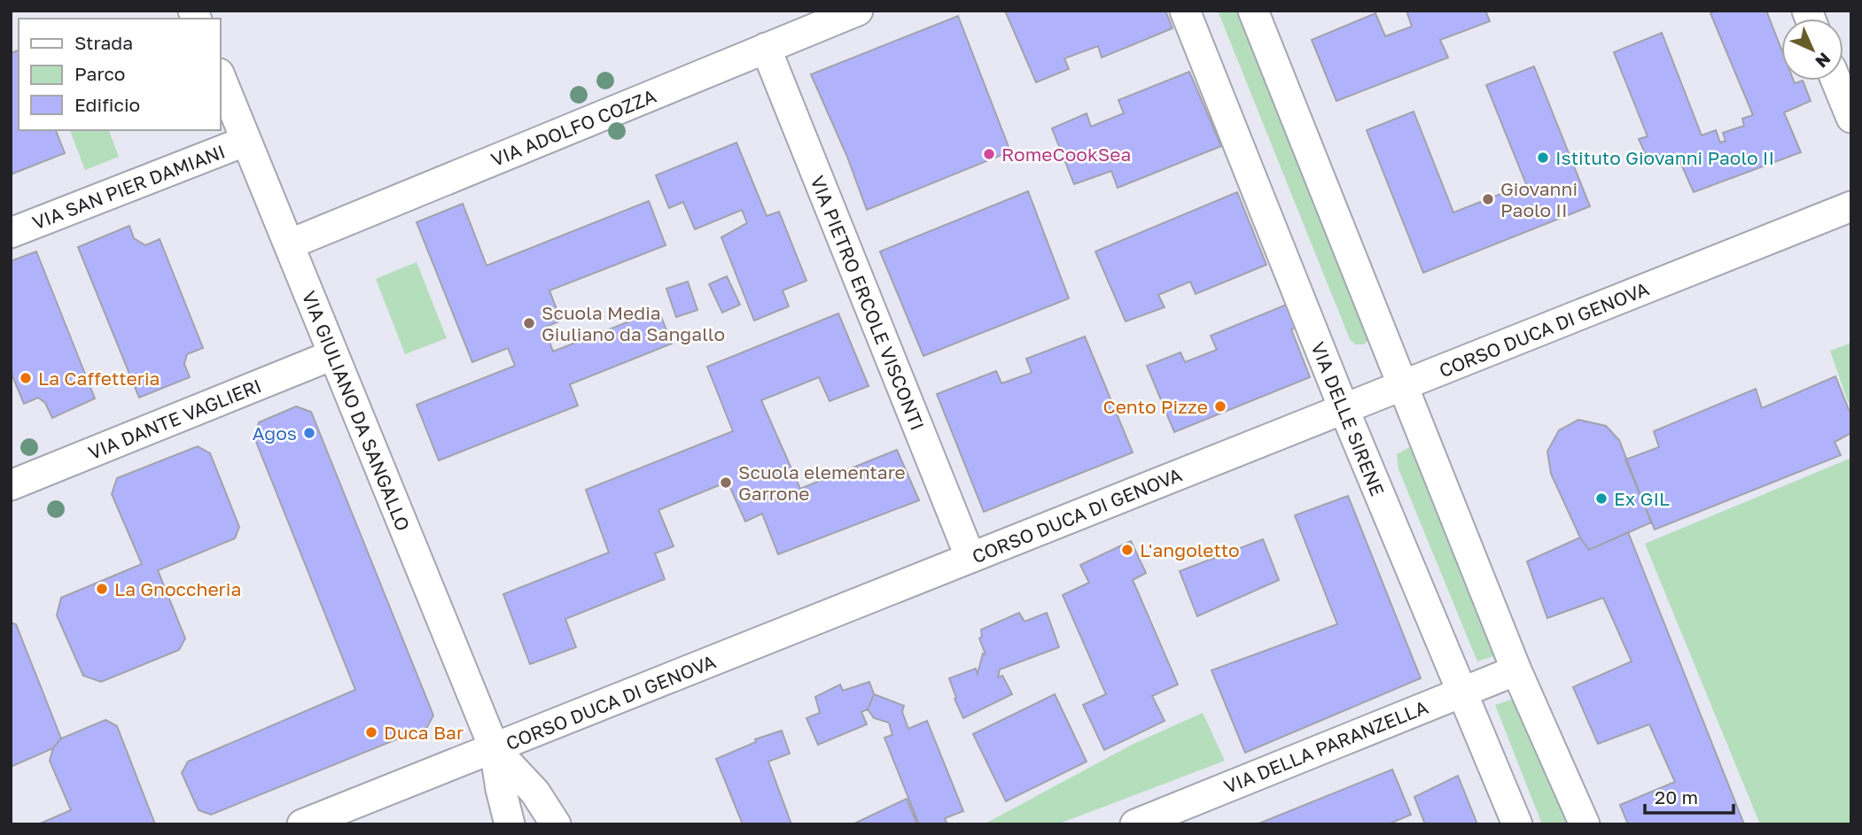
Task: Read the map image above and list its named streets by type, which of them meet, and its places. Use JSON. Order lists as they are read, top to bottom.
{
  "streets": {
    "street": [
      "VIA ADOLFO COZZA",
      "VIA SAN PIER DAMIANI",
      "VIA PIETRO ERCOLE VISCONTI",
      "CORSO DUCA DI GENOVA",
      "VIA GIULIANO DA SANGALLO",
      "VIA DANTE VAGLIERI",
      "VIA DELLE SIRENE",
      "VIA DELLA PARANZELLA"
    ]
  },
  "crossings": [
    ["VIA ADOLFO COZZA", "VIA PIETRO ERCOLE VISCONTI"],
    ["VIA ADOLFO COZZA", "VIA GIULIANO DA SANGALLO"],
    ["VIA SAN PIER DAMIANI", "VIA GIULIANO DA SANGALLO"],
    ["VIA PIETRO ERCOLE VISCONTI", "CORSO DUCA DI GENOVA"],
    ["CORSO DUCA DI GENOVA", "VIA GIULIANO DA SANGALLO"],
    ["CORSO DUCA DI GENOVA", "VIA DELLE SIRENE"],
    ["VIA GIULIANO DA SANGALLO", "VIA DANTE VAGLIERI"],
    ["VIA DELLE SIRENE", "VIA DELLA PARANZELLA"]
  ],
  "places": [
    "RomeCookSea",
    "Istituto Giovanni Paolo II",
    "Giovanni Paolo II",
    "Scuola Media Giuliano da Sangallo",
    "La Caffetteria",
    "Cento Pizze",
    "Agos",
    "Scuola elementare Garrone",
    "Ex GIL",
    "L'angoletto",
    "La Gnoccheria",
    "Duca Bar"
  ],
  "legend": ["Strada", "Parco", "Edificio"],
  "scale_bar": "20 m",
  "north": "bottom right"
}
